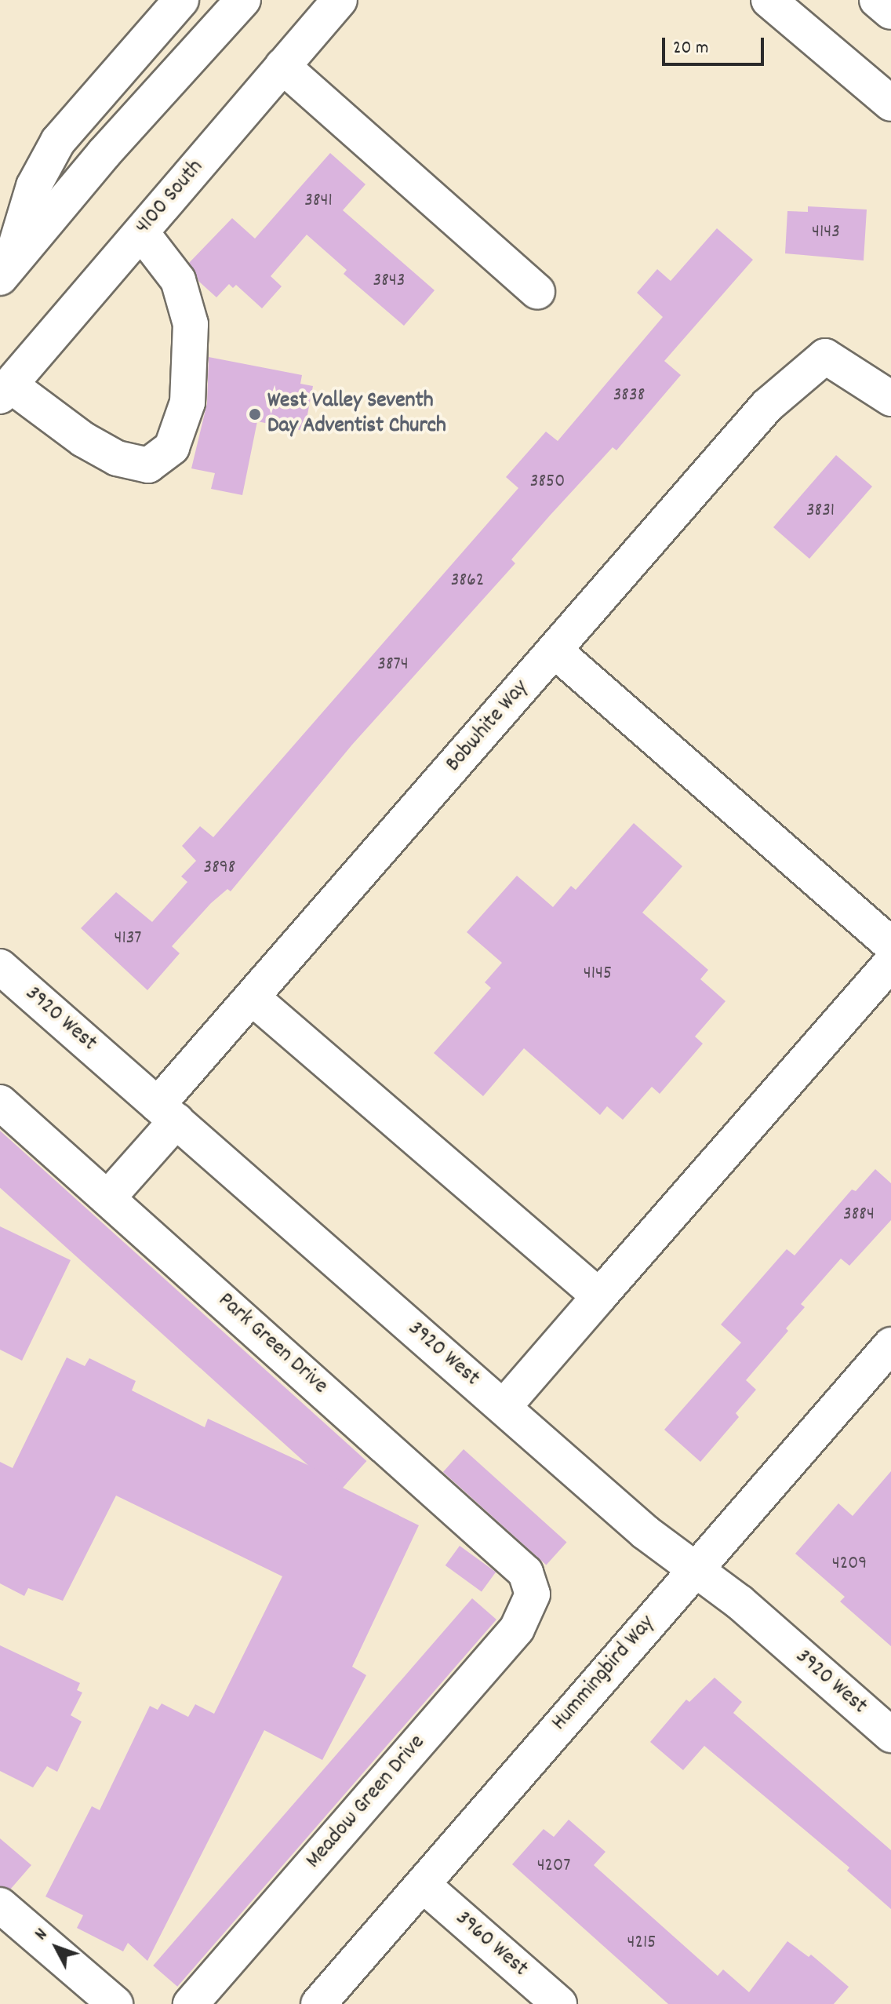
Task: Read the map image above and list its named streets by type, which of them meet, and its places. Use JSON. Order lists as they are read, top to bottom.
{
  "streets": {
    "main road": [
      "4100 South",
      "Bobwhite Way",
      "3920 West",
      "Park Green Drive",
      "Hummingbird Way",
      "Meadow Green Drive",
      "3960 West"
    ]
  },
  "crossings": [
    ["Bobwhite Way", "3920 West"],
    ["Bobwhite Way", "Park Green Drive"],
    ["3920 West", "Hummingbird Way"],
    ["Park Green Drive", "Meadow Green Drive"],
    ["Hummingbird Way", "3960 West"]
  ],
  "places": ["West Valley Seventh Day Adventist Church"],
  "house_numbers": [
    "3841",
    "4143",
    "3843",
    "3838",
    "3850",
    "3831",
    "3862",
    "3874",
    "3898",
    "4137",
    "4145",
    "3884",
    "4209",
    "4207",
    "4215"
  ],
  "scale_bar": "20 m",
  "north": "top left"
}
